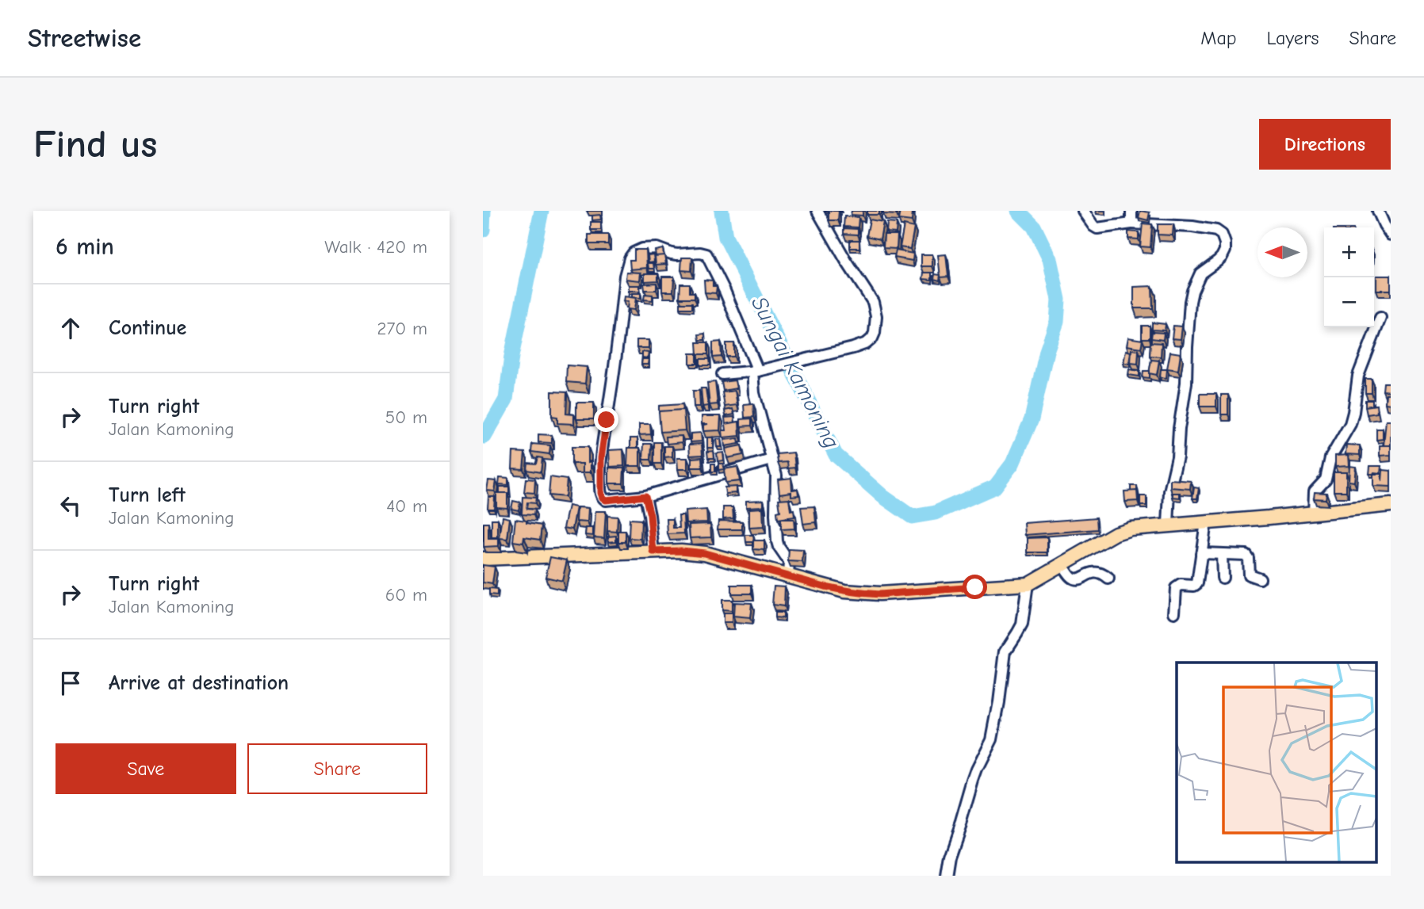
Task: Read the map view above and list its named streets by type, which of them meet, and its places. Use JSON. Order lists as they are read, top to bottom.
{
  "water": ["Sungai Kamoning"],
  "north": "left",
  "page": {
    "header": "Streetwise",
    "nav": ["Map", "Layers", "Share"],
    "buttons": [
      "Directions",
      ["Save", "Share"]
    ],
    "title": "Find us",
    "heading": ["6 min", "Walk · 420 m"],
    "map_buttons": ["+", "−"],
    "list": [
      ["Continue", "270 m"],
      ["Turn right", "Jalan Kamoning", "50 m"],
      ["Turn left", "Jalan Kamoning", "40 m"],
      ["Turn right", "Jalan Kamoning", "60 m"],
      "Arrive at destination"
    ]
  }
}
